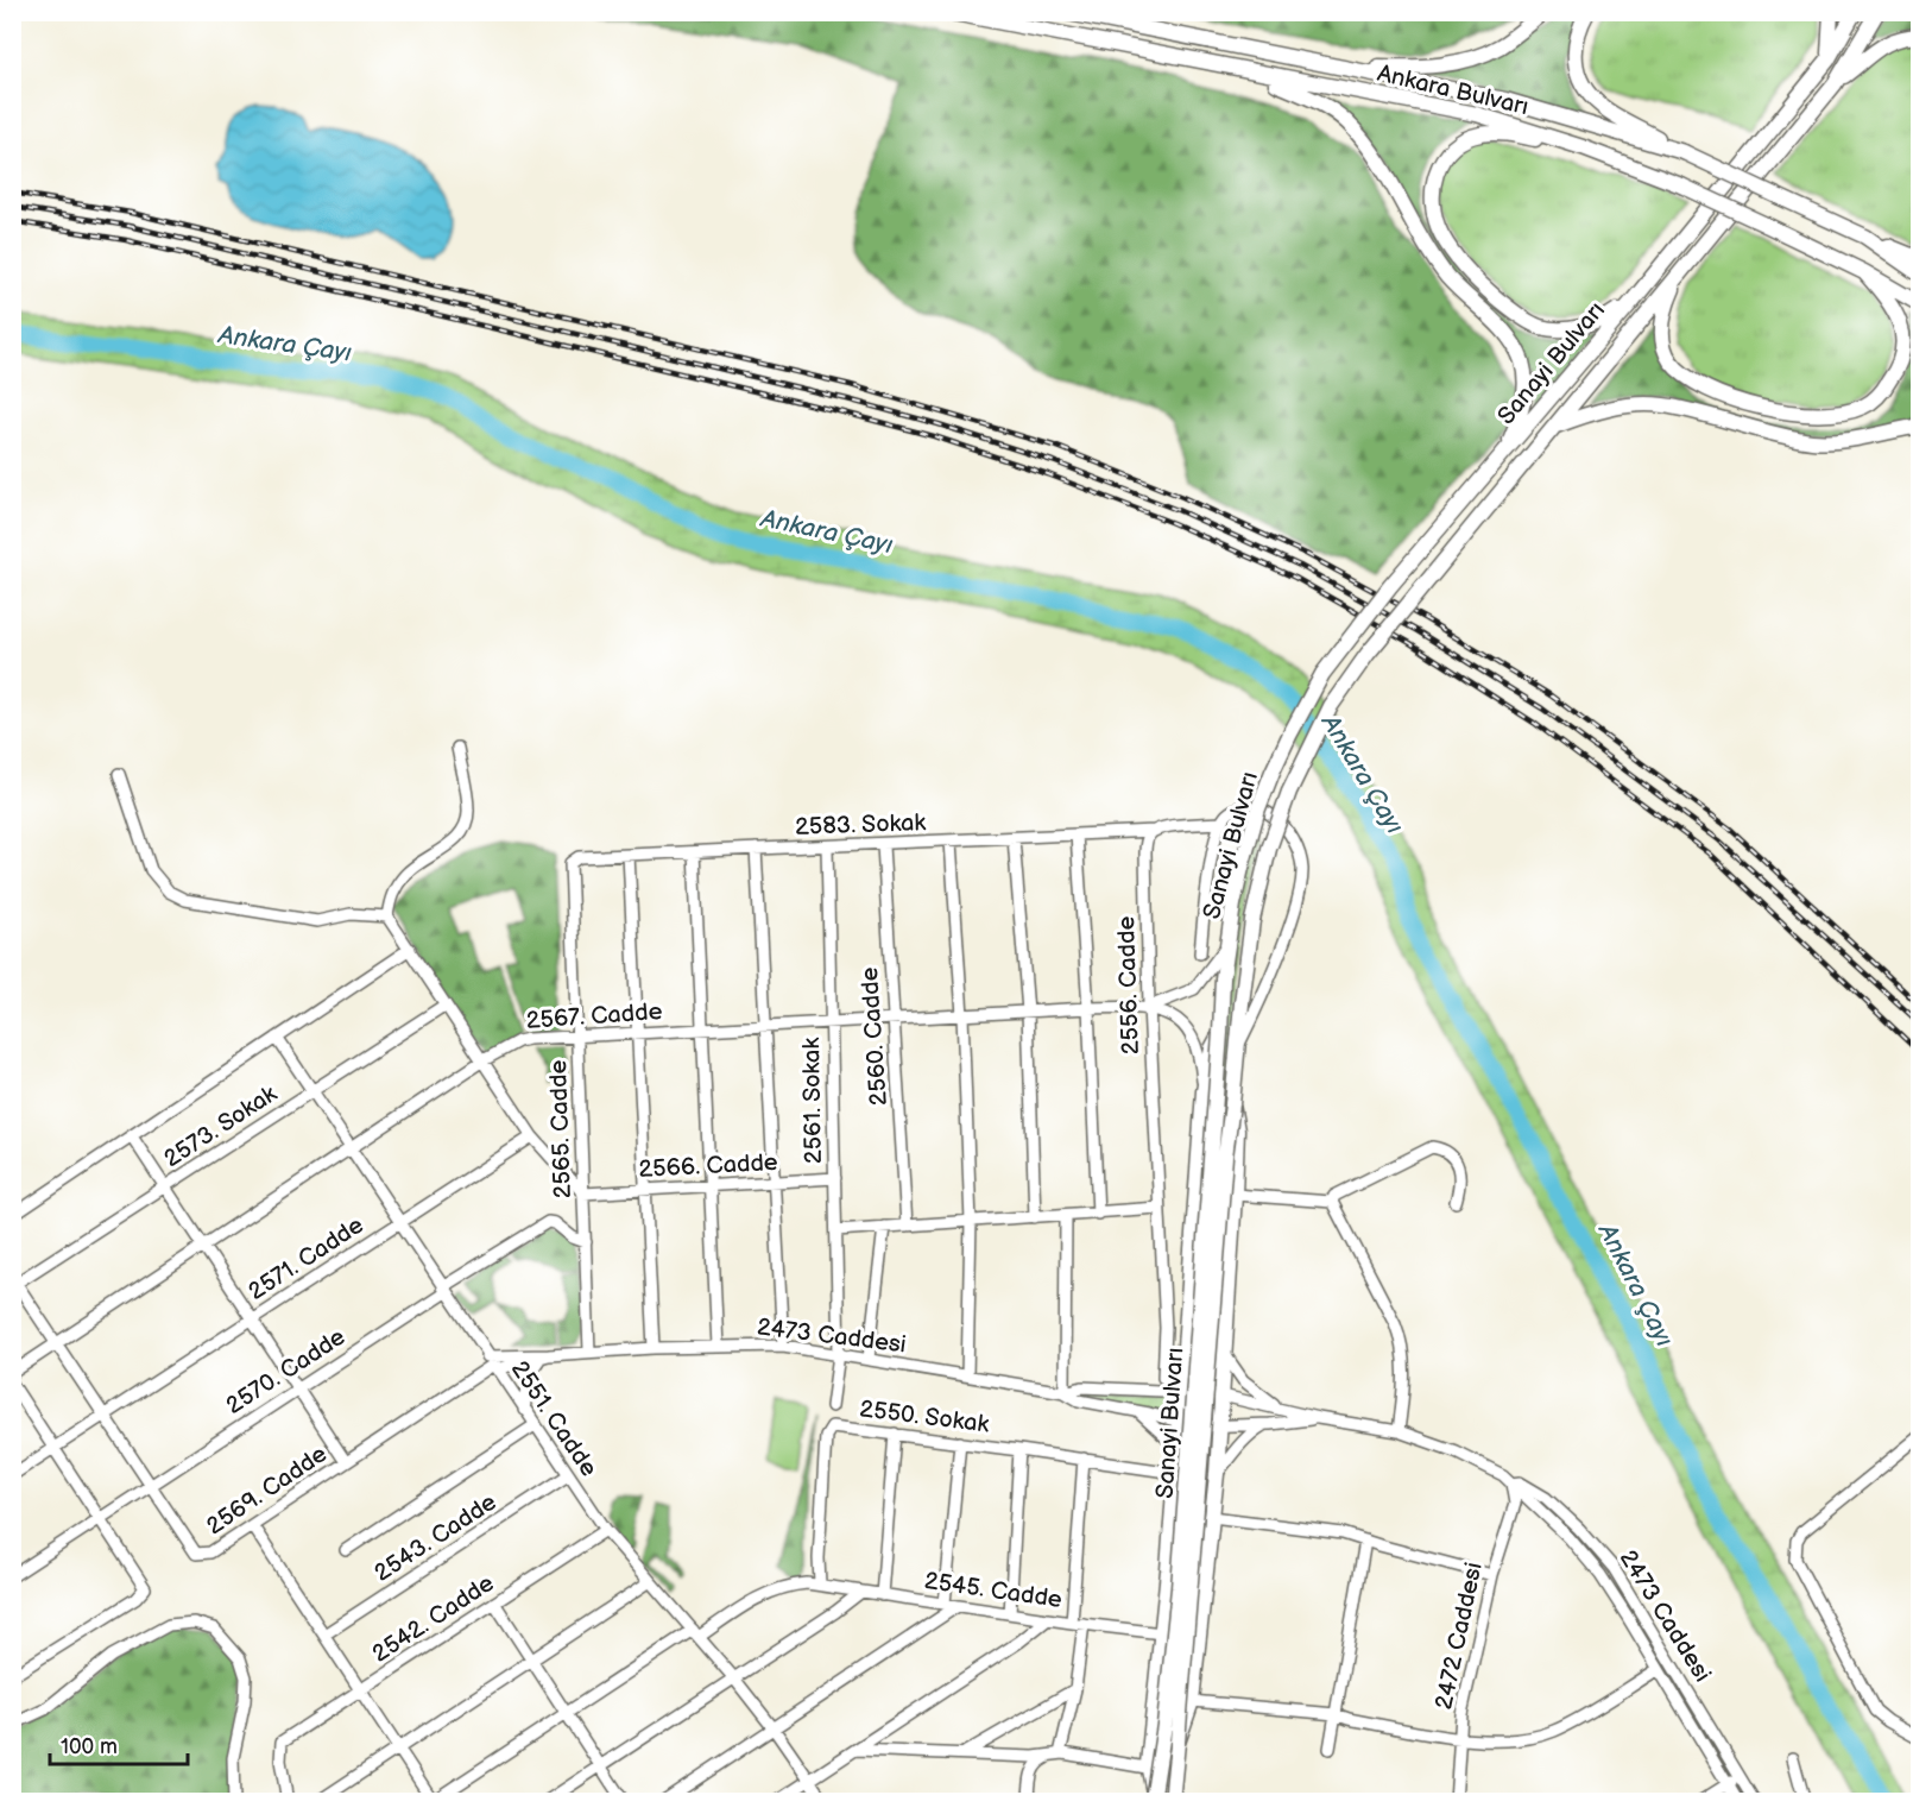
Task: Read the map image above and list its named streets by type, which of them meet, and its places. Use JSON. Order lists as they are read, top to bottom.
{
  "streets": {
    "main road": ["Ankara Bulvarı", "Sanayi Bulvarı"],
    "street": [
      "2583. Sokak",
      "2556. Cadde",
      "2567. Cadde",
      "2560. Cadde",
      "2561. Sokak",
      "2573. Sokak",
      "2565. Cadde",
      "2566. Cadde",
      "2571. Cadde",
      "2473 Caddesi",
      "2570. Cadde",
      "2550. Sokak",
      "2551. Cadde",
      "2569. Cadde",
      "2543. Cadde",
      "2545. Cadde",
      "2542. Cadde",
      "2472 Caddesi"
    ]
  },
  "crossings": [
    ["2583. Sokak", "2556. Cadde"],
    ["2583. Sokak", "2560. Cadde"],
    ["2583. Sokak", "2561. Sokak"],
    ["2583. Sokak", "2565. Cadde"],
    ["2556. Cadde", "2567. Cadde"],
    ["2567. Cadde", "2560. Cadde"],
    ["2567. Cadde", "2561. Sokak"],
    ["2567. Cadde", "2565. Cadde"],
    ["2567. Cadde", "2551. Cadde"],
    ["2567. Cadde", "2569. Cadde"],
    ["2561. Sokak", "2566. Cadde"],
    ["2561. Sokak", "2473 Caddesi"],
    ["2573. Sokak", "2551. Cadde"],
    ["2573. Sokak", "2569. Cadde"],
    ["2565. Cadde", "2566. Cadde"],
    ["2565. Cadde", "2473 Caddesi"],
    ["2565. Cadde", "2570. Cadde"],
    ["2571. Cadde", "2551. Cadde"],
    ["2571. Cadde", "2569. Cadde"],
    ["2473 Caddesi", "2569. Cadde"],
    ["2473 Caddesi", "2472 Caddesi"],
    ["2570. Cadde", "2551. Cadde"],
    ["2570. Cadde", "2569. Cadde"],
    ["2550. Sokak", "2545. Cadde"],
    ["2551. Cadde", "2569. Cadde"],
    ["2551. Cadde", "2543. Cadde"],
    ["2551. Cadde", "2542. Cadde"]
  ],
  "water": ["Ankara Çayı"],
  "scale_bar": "100 m"
}
